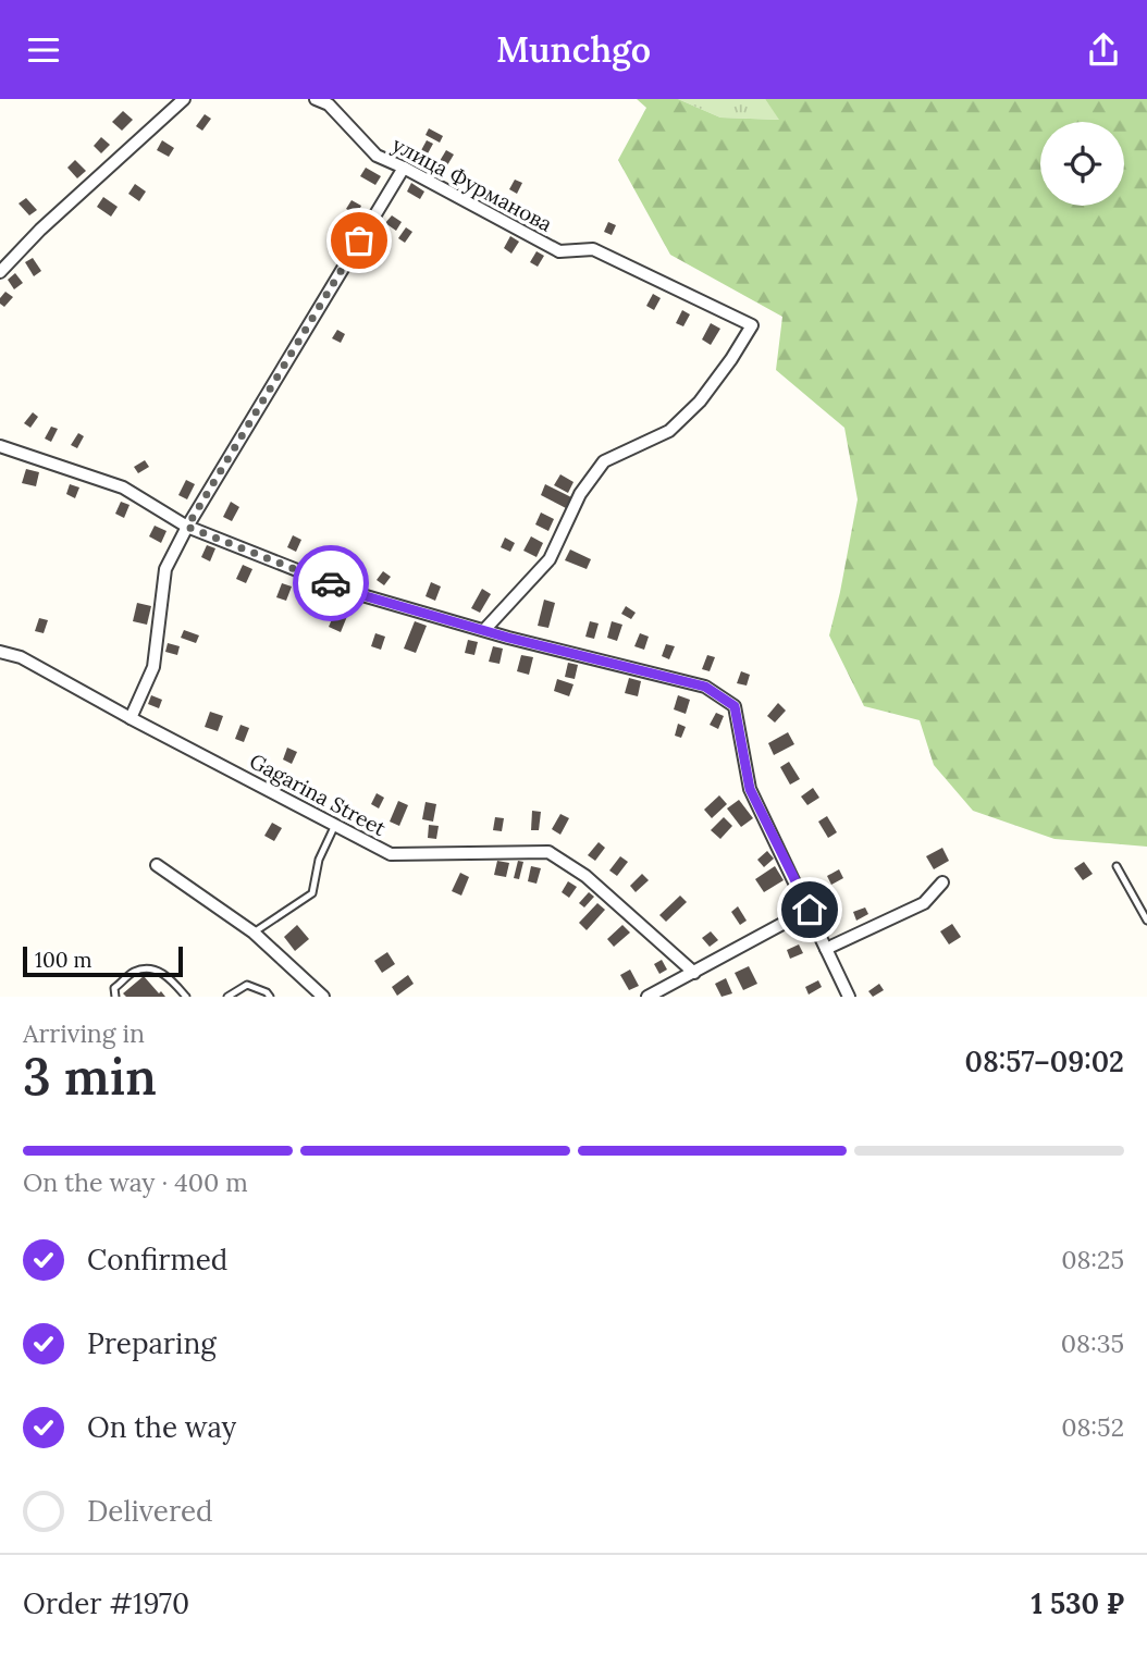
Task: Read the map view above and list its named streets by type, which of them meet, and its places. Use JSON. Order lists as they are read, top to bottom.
{
  "streets": {
    "street": ["улица Фурманова", "Gagarina Street"]
  },
  "scale_bar": "100 m",
  "page": {
    "header": "Munchgo",
    "scale": "100 m",
    "heading": ["3 min", "Arriving in", "08:57–09:02"],
    "panel": ["Order #1970", "1 530 ₽"],
    "bar": "On the way · 400 m",
    "list": [
      ["Confirmed", "08:25"],
      ["Preparing", "08:35"],
      ["On the way", "08:52"],
      "Delivered"
    ]
  }
}
